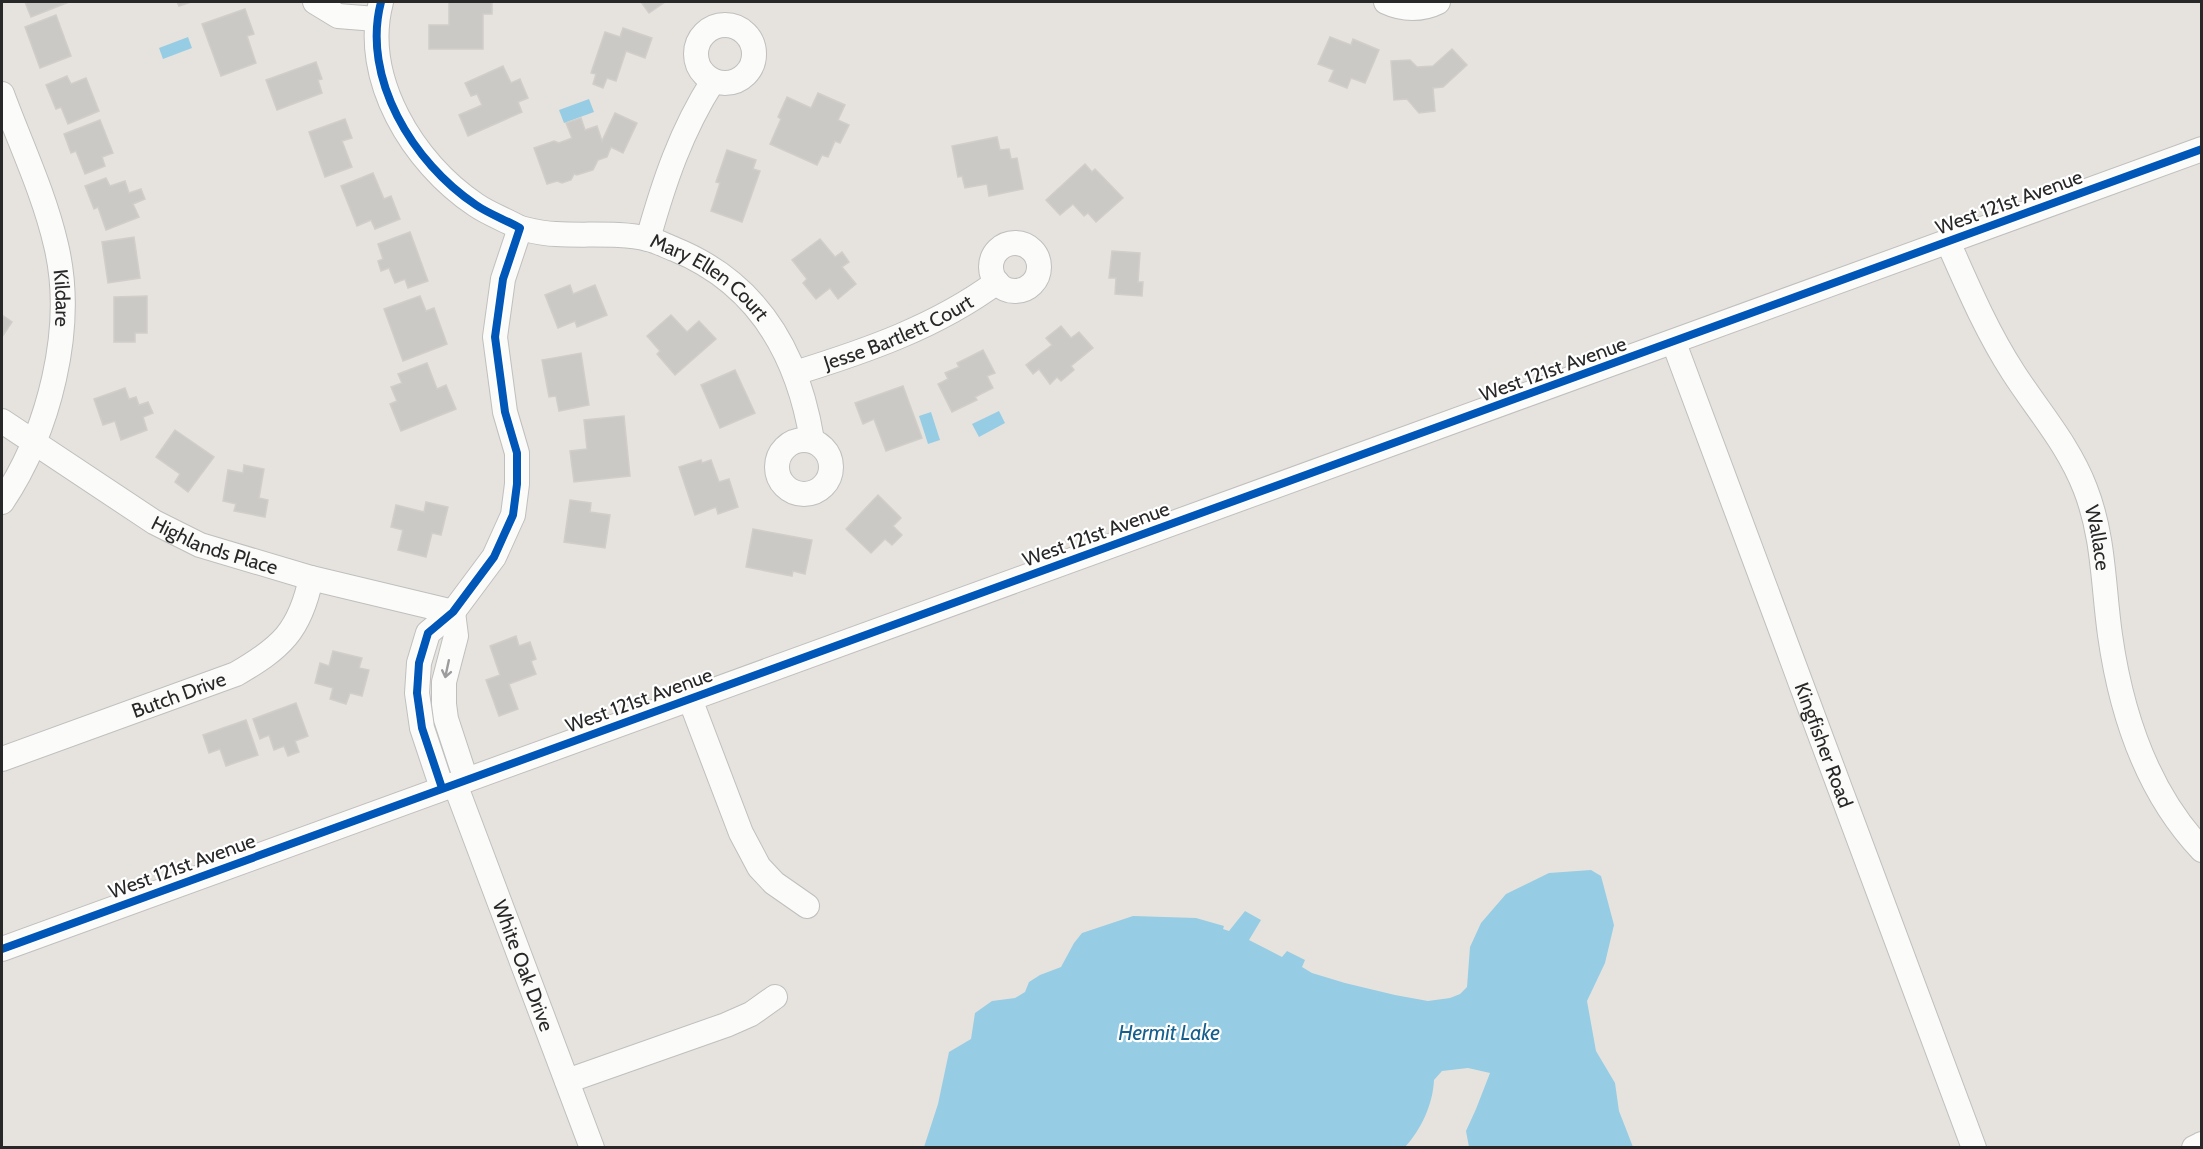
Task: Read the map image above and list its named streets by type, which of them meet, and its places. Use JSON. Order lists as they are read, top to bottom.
{
  "streets": {
    "street": [
      "West 121st Avenue",
      "Mary Ellen Court",
      "Kildare",
      "Jesse Bartlett Court",
      "Wallace",
      "Highlands Place",
      "Butch Drive",
      "Kingfisher Road",
      "White Oak Drive"
    ]
  },
  "crossings": [
    ["West 121st Avenue", "Wallace"],
    ["West 121st Avenue", "Kingfisher Road"],
    ["West 121st Avenue", "White Oak Drive"],
    ["Mary Ellen Court", "Jesse Bartlett Court"],
    ["Kildare", "Highlands Place"],
    ["Highlands Place", "Butch Drive"],
    ["Highlands Place", "White Oak Drive"]
  ],
  "water": ["Hermit Lake"]
}
